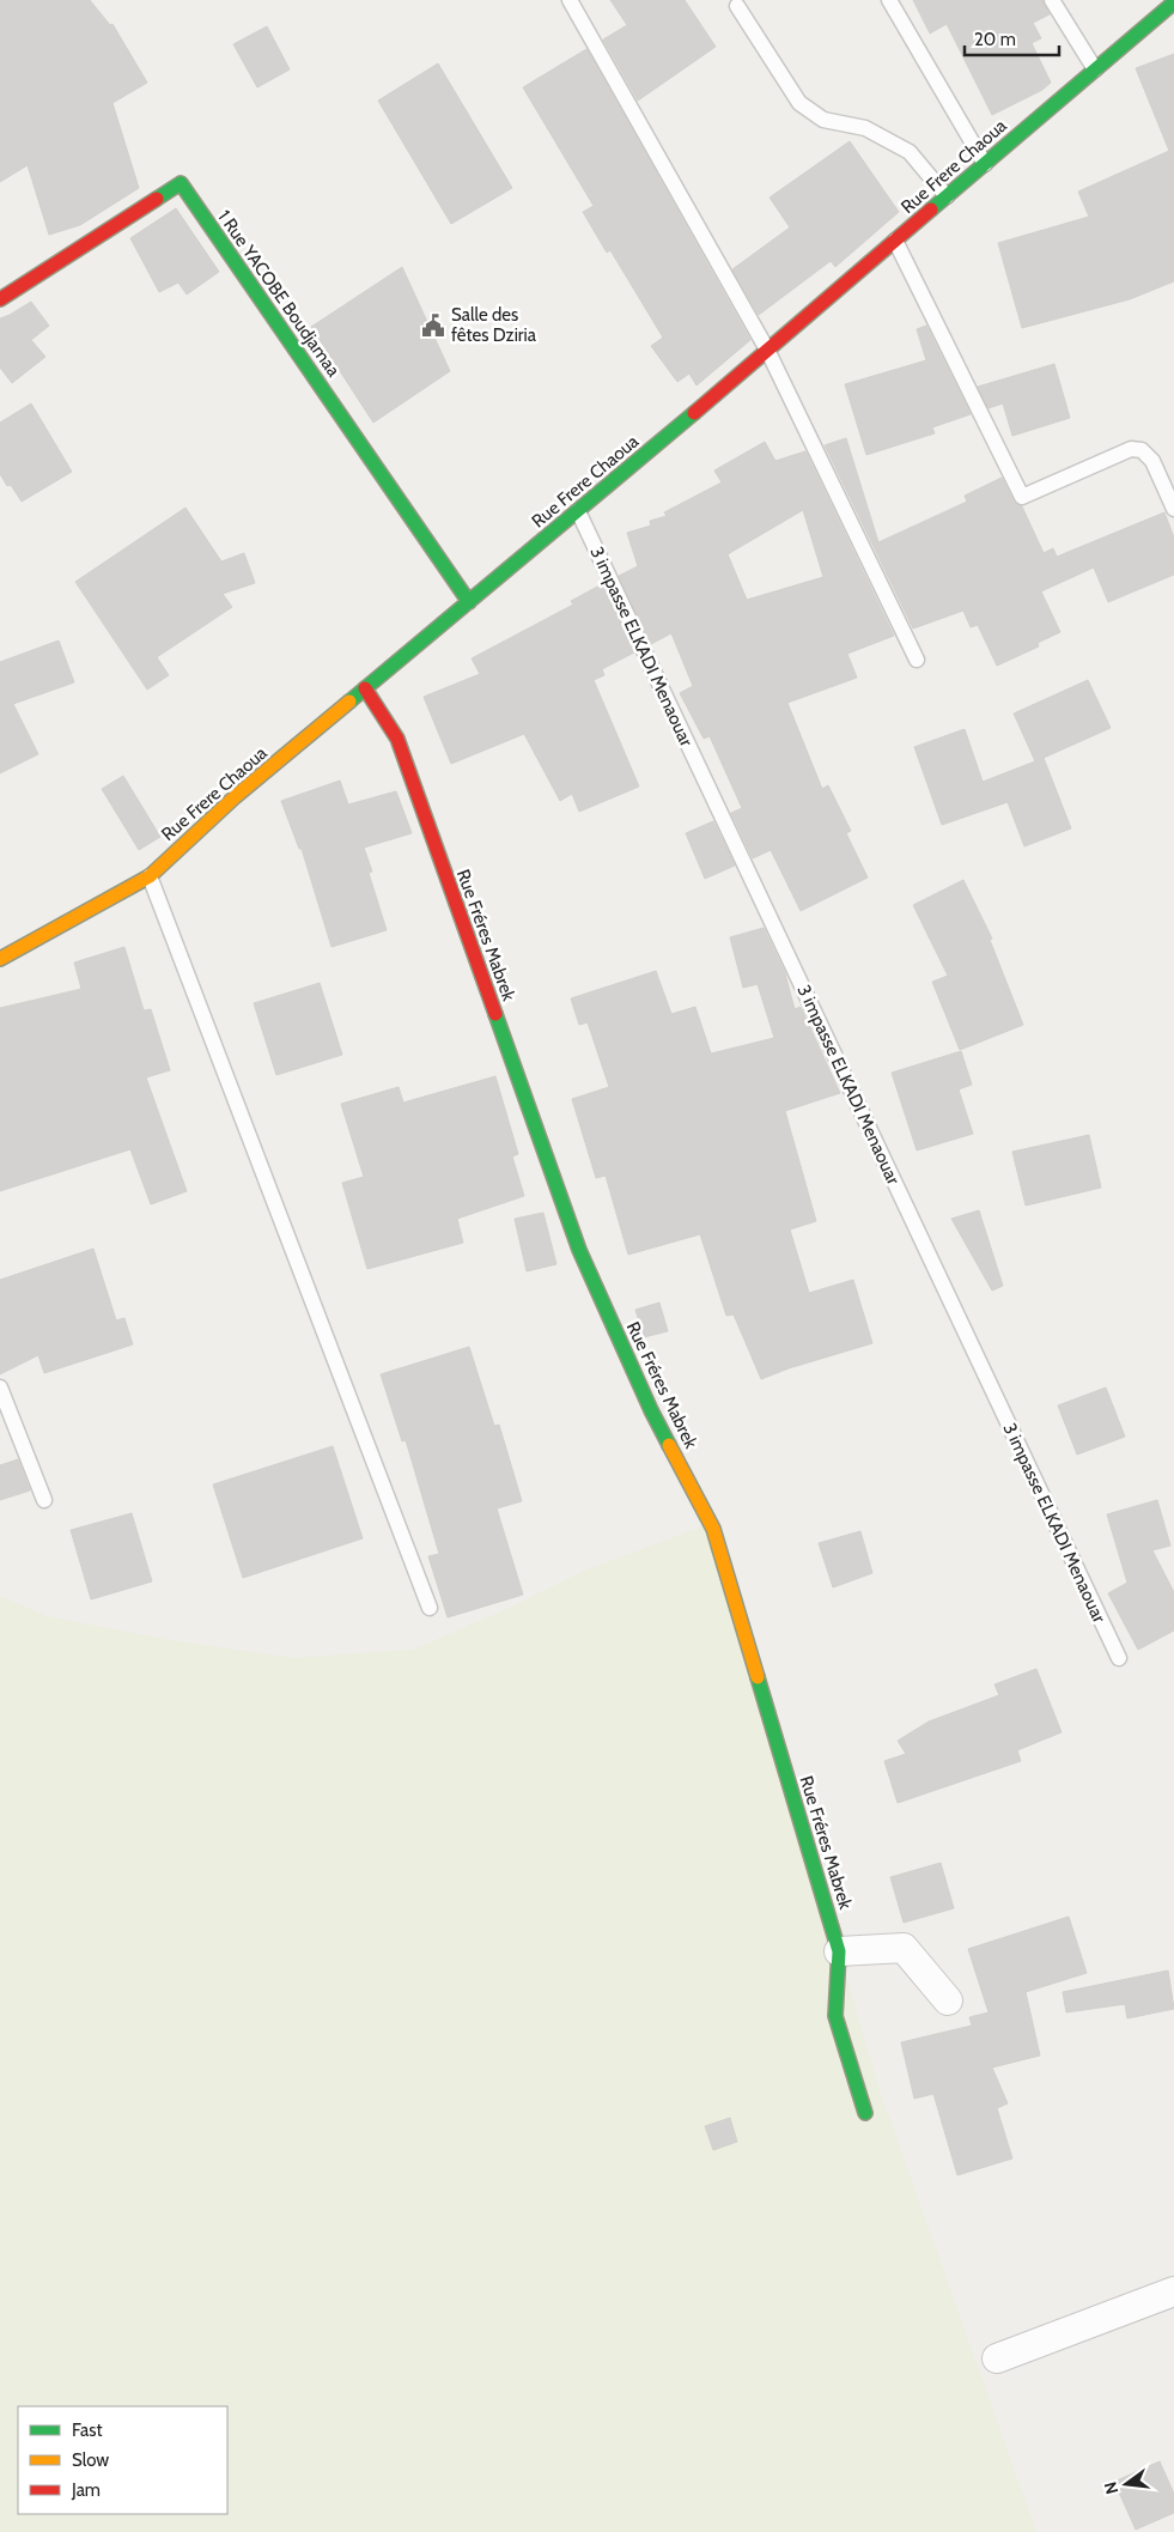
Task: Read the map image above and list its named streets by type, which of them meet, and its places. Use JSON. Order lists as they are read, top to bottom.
{
  "streets": {
    "street": ["Rue Frere Chaoua", "1 Rue YACOBE Boudjamaa", "Rue Fréres Mabrek"],
    "lane": ["3 impasse ELKADI Menaouar"]
  },
  "crossings": [
    ["Rue Frere Chaoua", "1 Rue YACOBE Boudjamaa"],
    ["Rue Frere Chaoua", "3 impasse ELKADI Menaouar"],
    ["Rue Frere Chaoua", "Rue Fréres Mabrek"]
  ],
  "places": {
    "public building": ["Salle des fêtes Dziria"]
  },
  "legend": ["Fast", "Slow", "Jam"],
  "scale_bar": "20 m",
  "north": "left"
}
